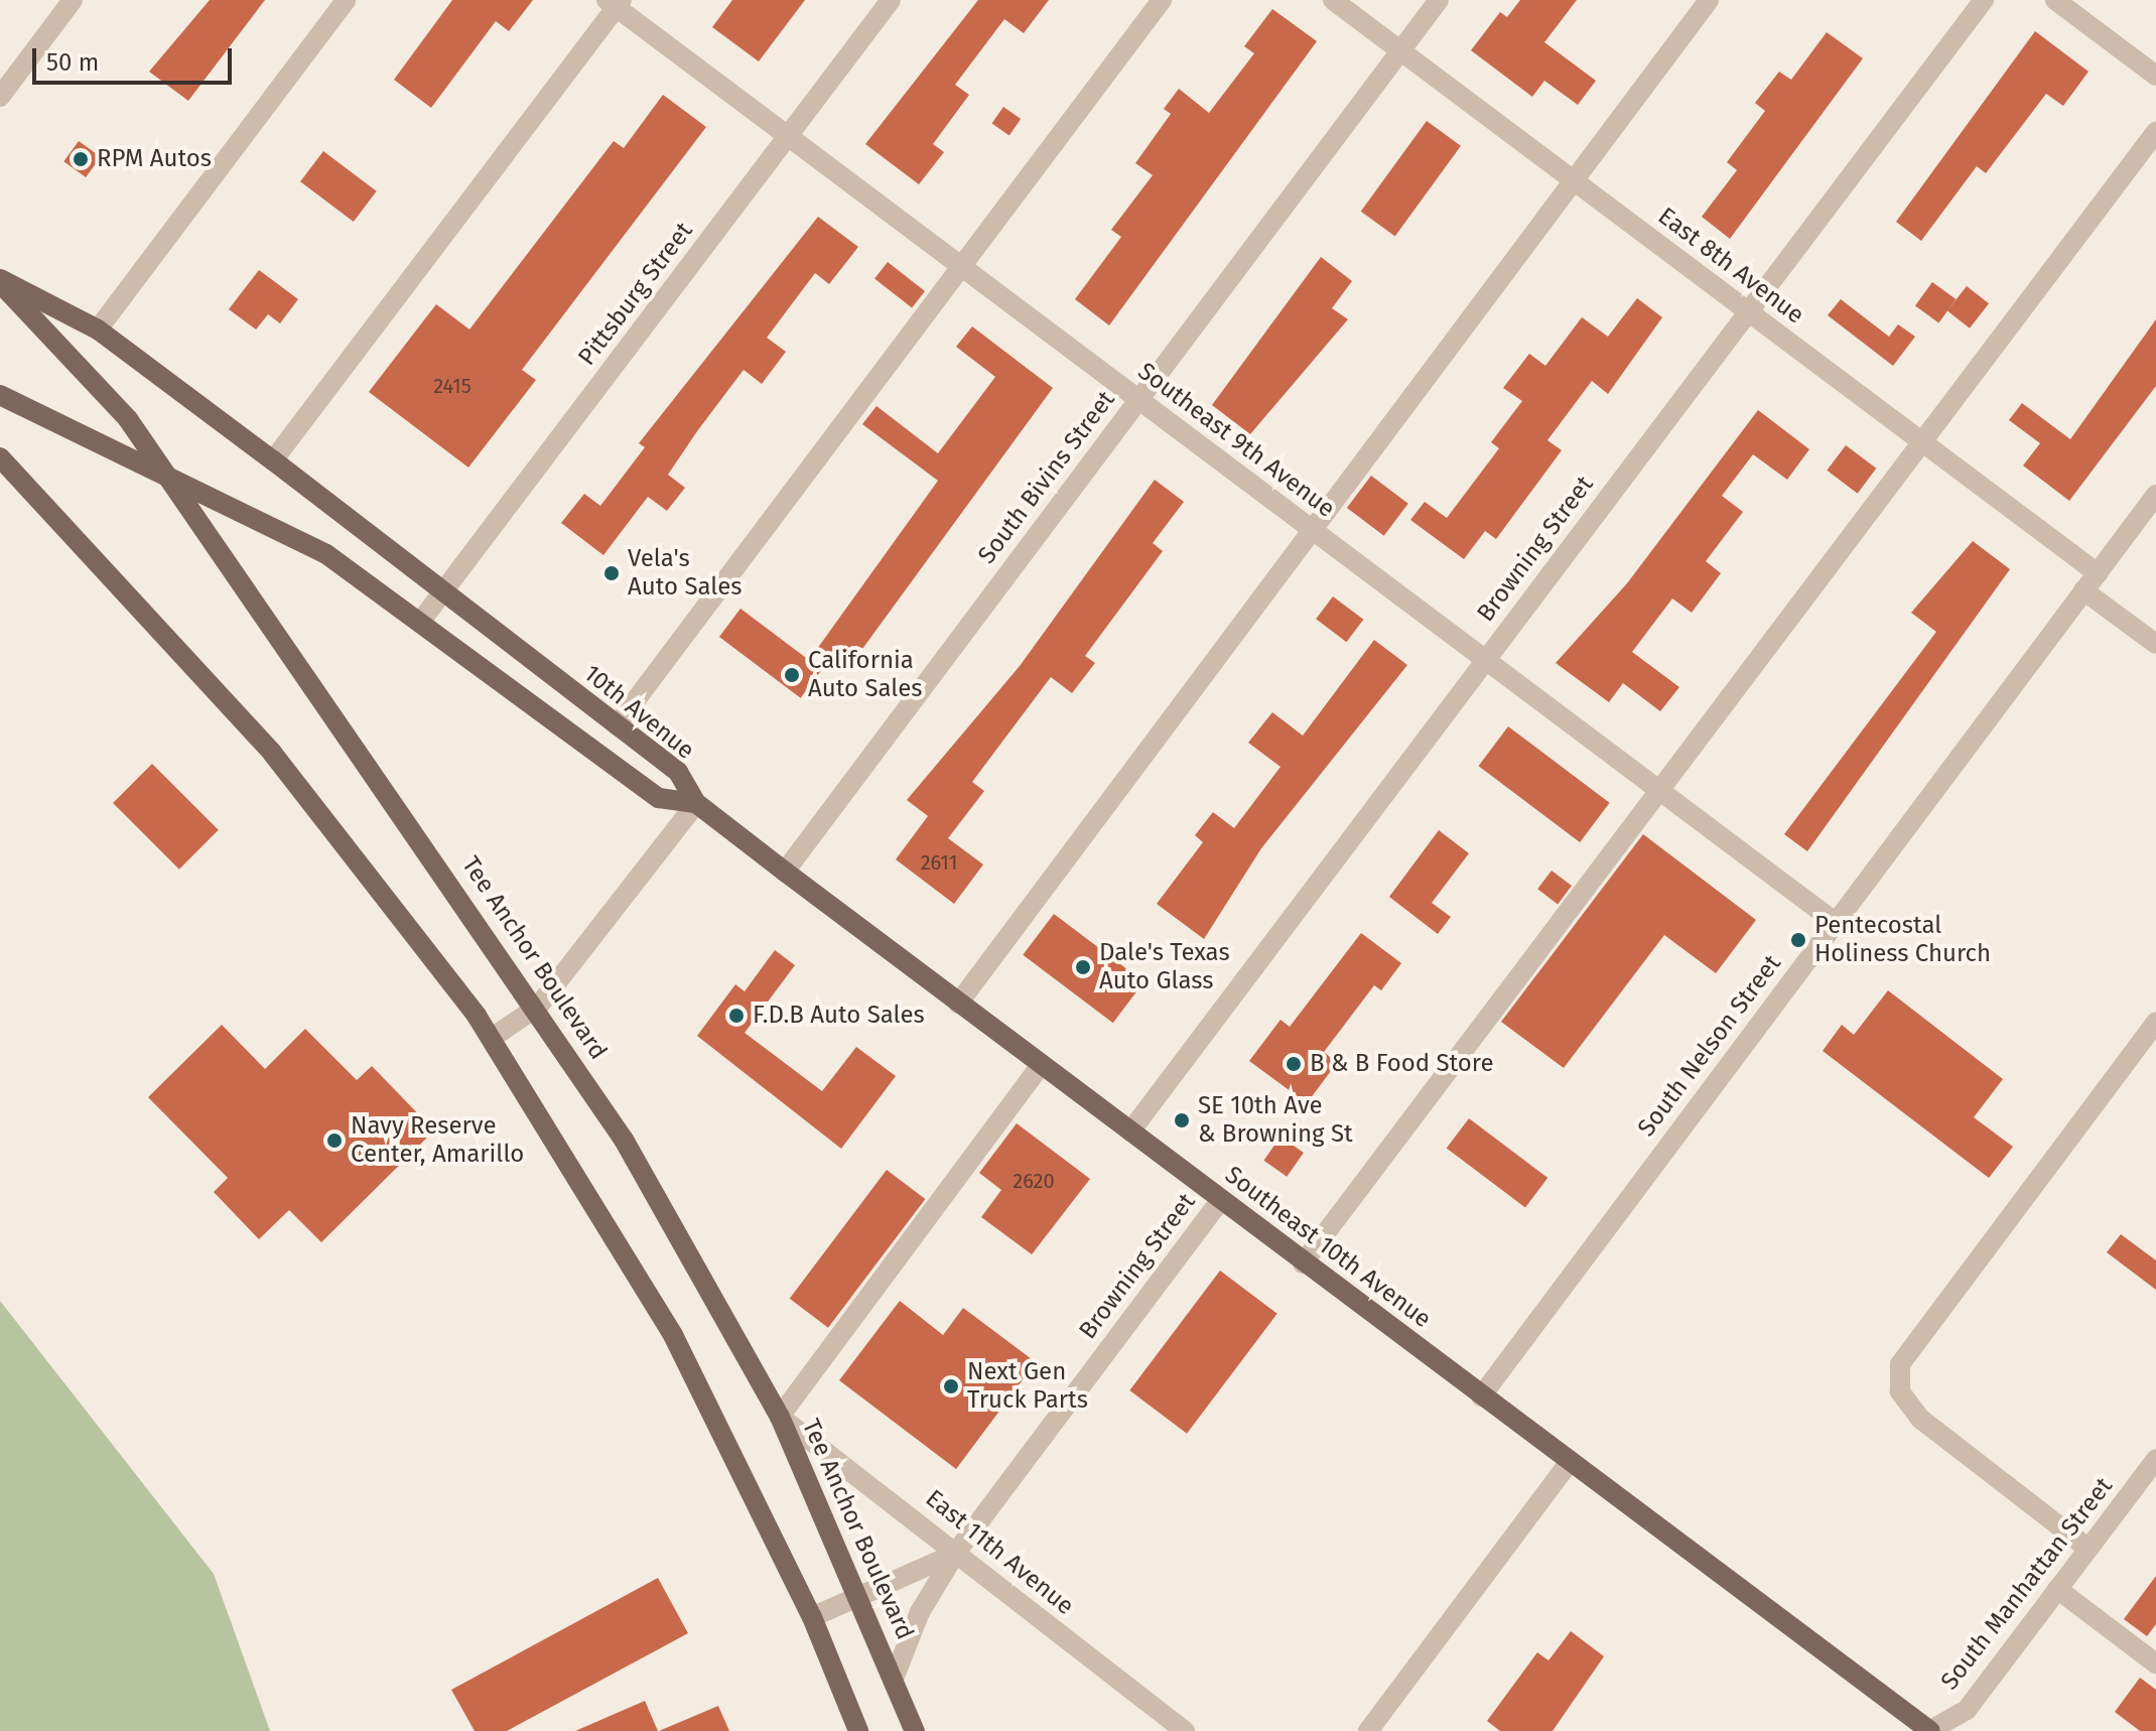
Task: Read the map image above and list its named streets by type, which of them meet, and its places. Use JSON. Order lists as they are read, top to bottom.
{
  "streets": {
    "main road": ["10th Avenue", "Tee Anchor Boulevard", "Southeast 10th Avenue"],
    "street": [
      "East 8th Avenue",
      "Pittsburg Street",
      "Southeast 9th Avenue",
      "South Bivins Street",
      "Browning Street",
      "South Nelson Street",
      "East 11th Avenue",
      "South Manhattan Street"
    ]
  },
  "crossings": [
    ["East 8th Avenue", "South Bivins Street"],
    ["East 8th Avenue", "Browning Street"],
    ["East 8th Avenue", "South Nelson Street"],
    ["Pittsburg Street", "Southeast 9th Avenue"],
    ["Pittsburg Street", "10th Avenue"],
    ["Southeast 9th Avenue", "South Bivins Street"],
    ["Southeast 9th Avenue", "Browning Street"],
    ["Southeast 9th Avenue", "South Nelson Street"],
    ["South Bivins Street", "Southeast 10th Avenue"],
    ["Browning Street", "Tee Anchor Boulevard"],
    ["Browning Street", "Southeast 10th Avenue"],
    ["Browning Street", "East 11th Avenue"],
    ["10th Avenue", "Tee Anchor Boulevard"],
    ["10th Avenue", "Southeast 10th Avenue"],
    ["Tee Anchor Boulevard", "East 11th Avenue"],
    ["South Nelson Street", "Southeast 10th Avenue"],
    ["Southeast 10th Avenue", "South Manhattan Street"]
  ],
  "places": [
    "RPM Autos",
    "Vela's Auto Sales",
    "California Auto Sales",
    "Pentecostal Holiness Church",
    "Dale's Texas Auto Glass",
    "F.D.B Auto Sales",
    "B & B Food Store",
    "SE 10th Ave & Browning St",
    "Navy Reserve Center, Amarillo",
    "Next Gen Truck Parts"
  ],
  "house_numbers": ["2415", "2611", "2620"],
  "scale_bar": "50 m"
}
